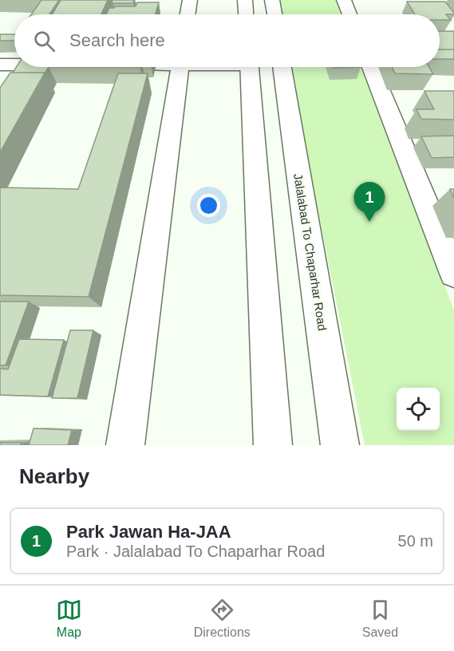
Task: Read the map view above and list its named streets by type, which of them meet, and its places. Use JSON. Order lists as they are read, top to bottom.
{
  "streets": {
    "street": ["Jalalabad To Chaparhar Road"]
  },
  "page": {
    "search": "Search here",
    "pins": "1",
    "heading": "Nearby",
    "list": [
      {
        "mark": "1",
        "name": "Park Jawan Ha-JAA",
        "note": "Park · Jalalabad To Chaparhar Road",
        "value": "50 m"
      }
    ],
    "nav": ["Map", "Directions", "Saved"]
  }
}
